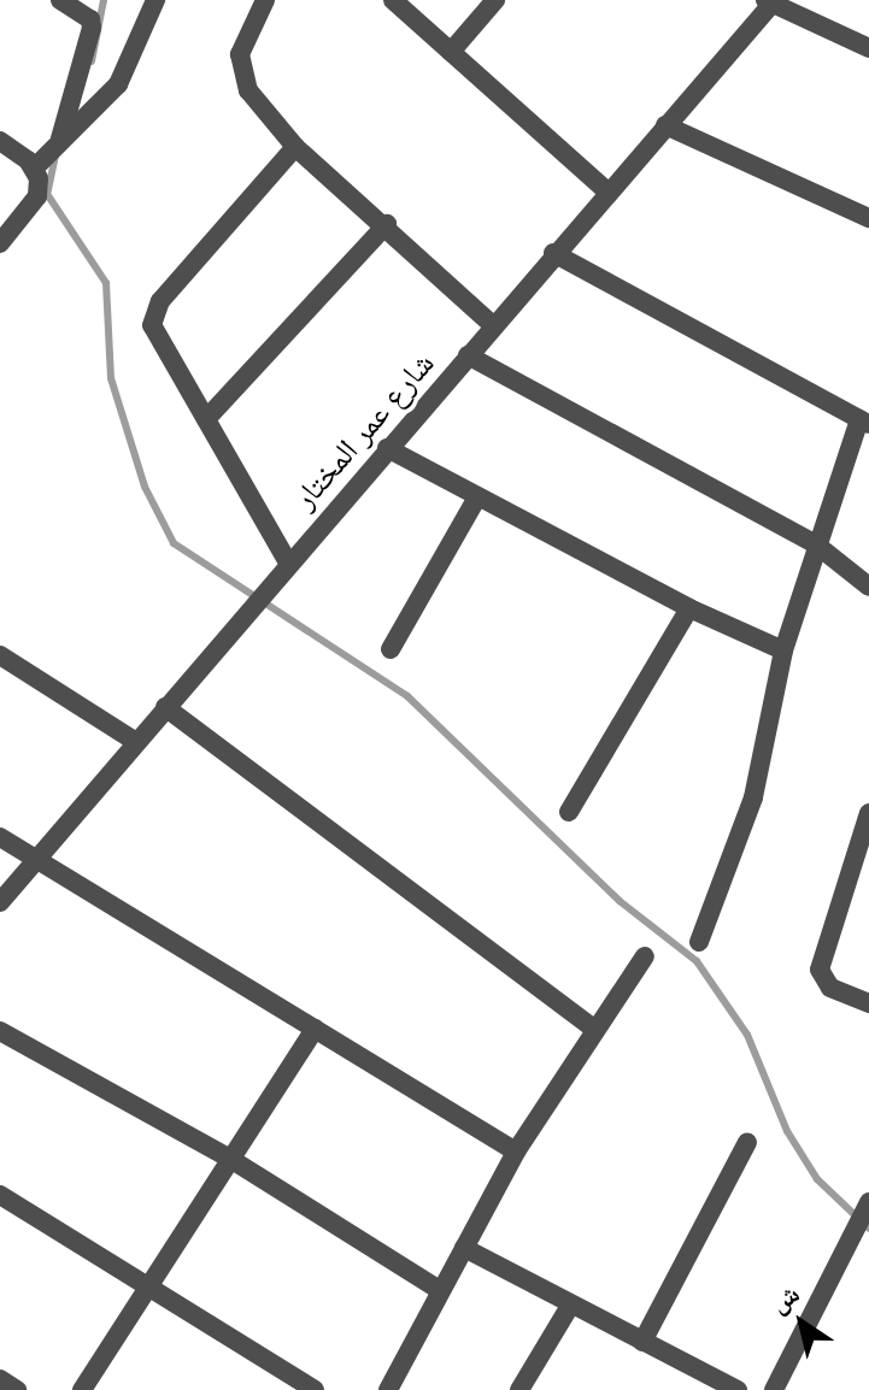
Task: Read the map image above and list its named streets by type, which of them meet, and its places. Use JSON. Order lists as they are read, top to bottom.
{
  "streets": {
    "street": ["شارع عمر المختار"]
  },
  "north": "top left"
}
